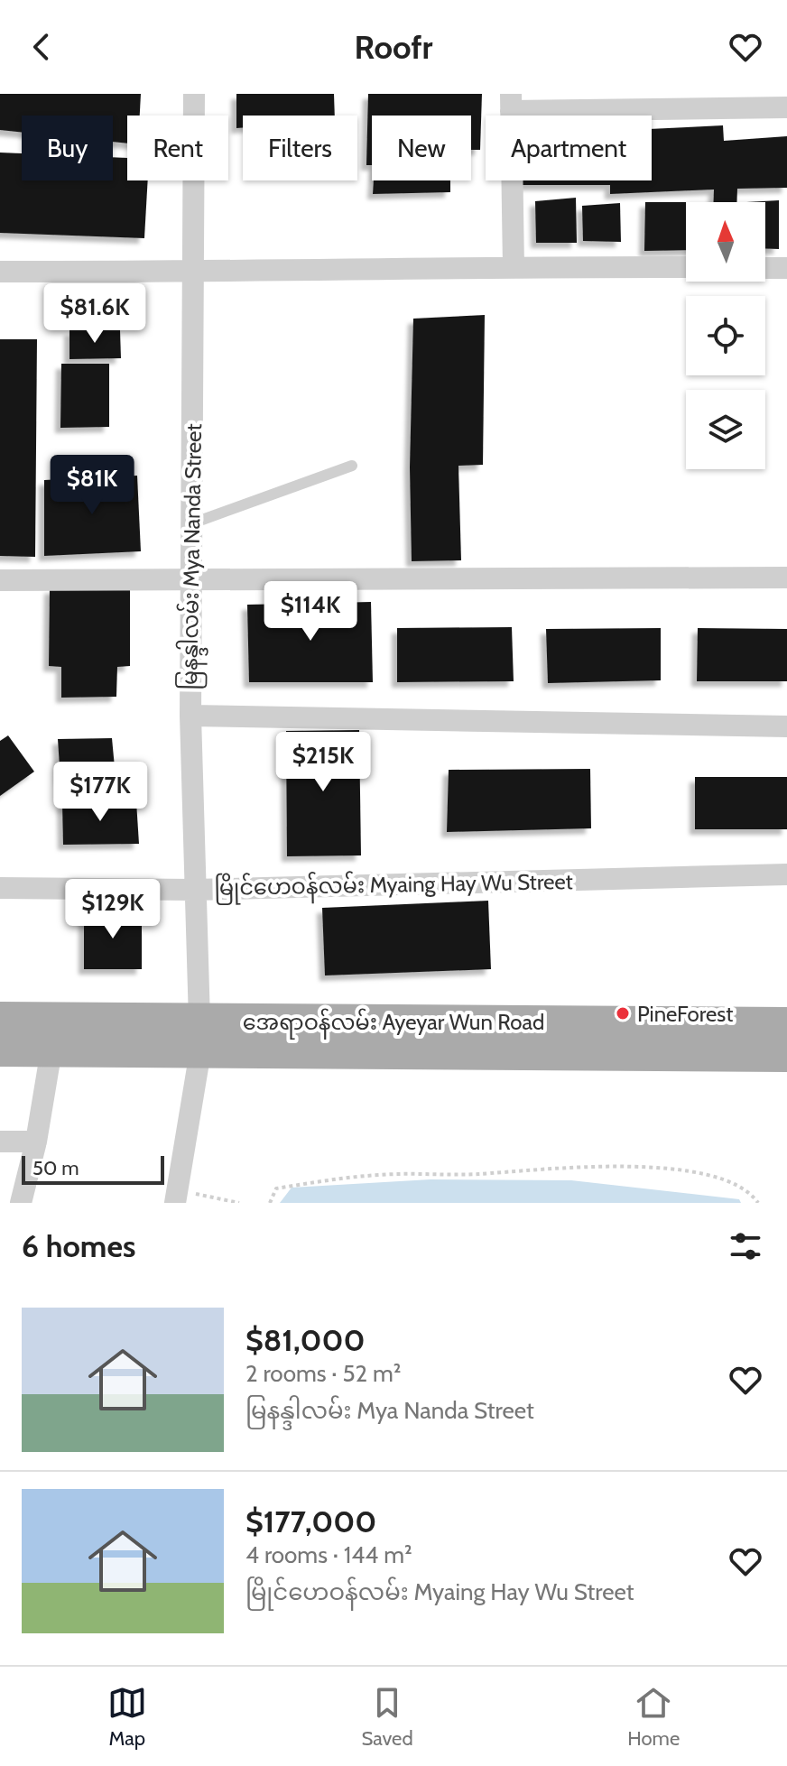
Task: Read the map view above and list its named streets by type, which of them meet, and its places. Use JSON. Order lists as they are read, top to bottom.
{
  "streets": {
    "main road": ["အေရာဝန်လမ်း Ayeyar Wun Road"],
    "street": ["မြနန္ဒါလမ်း Mya Nanda Street", "မြိုင်ဟေဝန်လမ်း Myaing Hay Wu Street"]
  },
  "crossings": [
    ["မြနန္ဒါလမ်း Mya Nanda Street", "မြိုင်ဟေဝန်လမ်း Myaing Hay Wu Street"],
    ["မြနန္ဒါလမ်း Mya Nanda Street", "အေရာဝန်လမ်း Ayeyar Wun Road"]
  ],
  "places": ["PineForest"],
  "scale_bar": "50 m",
  "north": "top",
  "page": {
    "header": "Roofr",
    "chip": [
      "Buy",
      "Rent",
      "Filters",
      "New",
      "Apartment"
    ],
    "price": [
      "$81.6K",
      "$81K",
      "$114K",
      "$215K",
      "$177K",
      "$129K"
    ],
    "scale": "50 m",
    "heading": "6 homes",
    "list": [
      {
        "name": "$81,000",
        "note": "2 rooms · 52 m² · မြနန္ဒါလမ်း Mya Nanda Street"
      },
      {
        "name": "$177,000",
        "note": "4 rooms · 144 m² · မြိုင်ဟေဝန်လမ်း Myaing Hay Wu Street"
      }
    ],
    "tabs": ["Map", "Saved", "Home"]
  }
}
